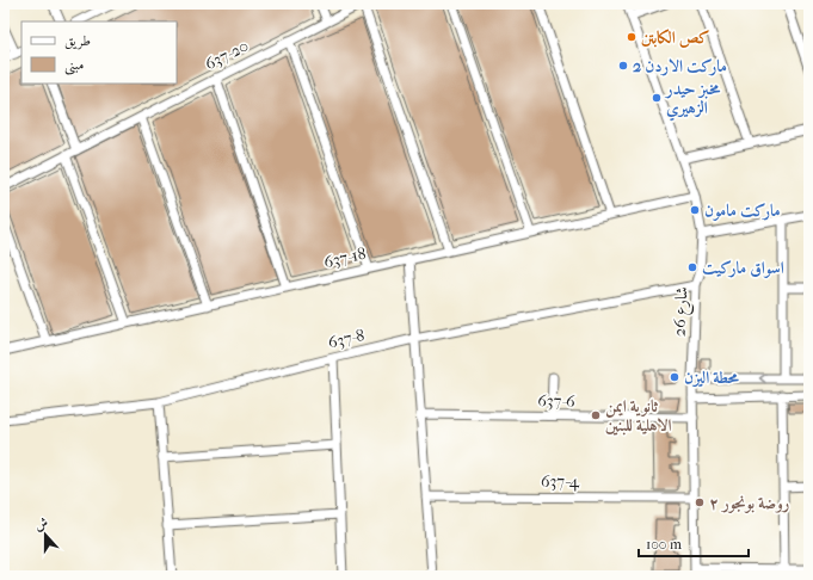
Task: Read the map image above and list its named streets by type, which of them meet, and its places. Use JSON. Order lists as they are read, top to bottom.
{
  "streets": {
    "street": [
      "637-20",
      "637-18",
      "شارع 26",
      "637-8",
      "637-6",
      "637-4"
    ]
  },
  "crossings": [
    ["637-18", "شارع 26"],
    ["شارع 26", "637-8"],
    ["شارع 26", "637-6"],
    ["شارع 26", "637-4"]
  ],
  "places": [
    "كص الكابتن",
    "ماركت الاردن 2",
    "مخبز حيدر الزهيري",
    "ماركت مامون",
    "اسواق ماركيت",
    "محطة اليزن",
    "ثانوية ايمن الاهلية للبنين",
    "روضة بونجور ٢"
  ],
  "legend": ["طريق", "مبنى"],
  "scale_bar": "100 m",
  "north": "top"
}
